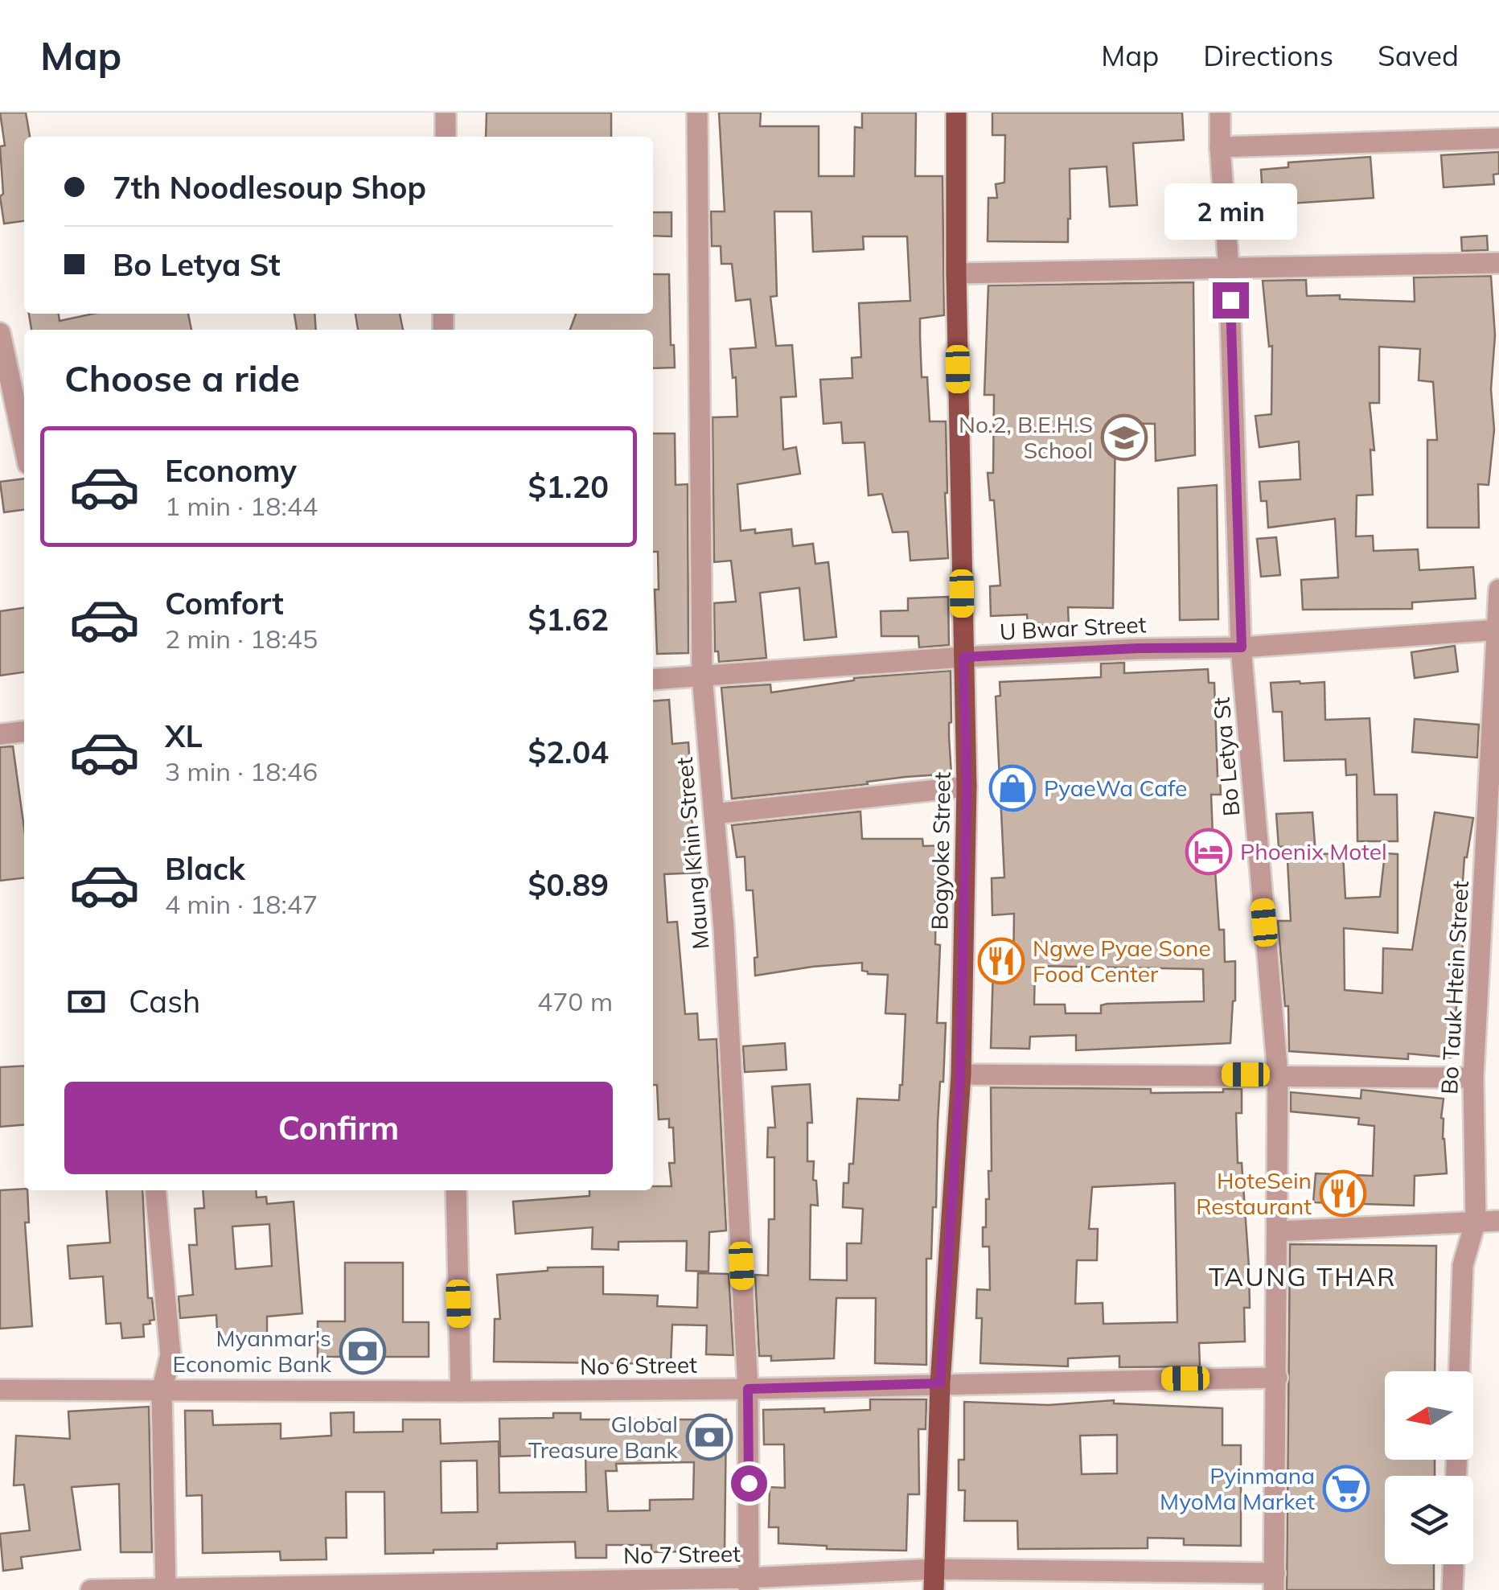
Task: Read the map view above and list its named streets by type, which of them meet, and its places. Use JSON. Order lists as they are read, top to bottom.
{
  "streets": {
    "main road": ["Bogyoke Street"],
    "street": [
      "U Bwar Street",
      "Bo Letya St",
      "Maung Khin Street",
      "Bo Tauk Htein Street",
      "No 6 Street",
      "No 7 Street"
    ]
  },
  "crossings": [
    ["U Bwar Street", "Bo Letya St"],
    ["U Bwar Street", "Bogyoke Street"],
    ["U Bwar Street", "Maung Khin Street"],
    ["U Bwar Street", "Bo Tauk Htein Street"],
    ["Bo Letya St", "No 6 Street"],
    ["Bo Letya St", "No 7 Street"],
    ["Bogyoke Street", "No 6 Street"],
    ["Bogyoke Street", "No 7 Street"],
    ["Maung Khin Street", "No 6 Street"],
    ["Maung Khin Street", "No 7 Street"]
  ],
  "districts": ["TAUNG THAR"],
  "places": {
    "school or university": ["No.2, B.E.H.S School"],
    "shop": ["PyaeWa Cafe"],
    "hotel": ["Phoenix Motel"],
    "restaurant": ["Ngwe Pyae Sone Food Center", "HoteSein Restaurant"],
    "bank": ["Myanmar's Economic Bank", "Global Treasure Bank"],
    "supermarket": ["Pyinmana MyoMa Market"]
  },
  "north": "left",
  "page": {
    "header": "Map",
    "nav": ["Map", "Directions", "Saved"],
    "banner": ["7th Noodlesoup Shop", "Bo Letya St"],
    "bubble": "2 min",
    "heading": "Choose a ride",
    "list": [
      {
        "name": "Economy",
        "note": "1 min · 18:44",
        "value": "$1.20"
      },
      {
        "name": "Comfort",
        "note": "2 min · 18:45",
        "value": "$1.62"
      },
      {
        "name": "XL",
        "note": "3 min · 18:46",
        "value": "$2.04"
      },
      {
        "name": "Black",
        "note": "4 min · 18:47",
        "value": "$0.89"
      }
    ],
    "pay": ["Cash", "470 m"],
    "buttons": "Confirm"
  }
}
